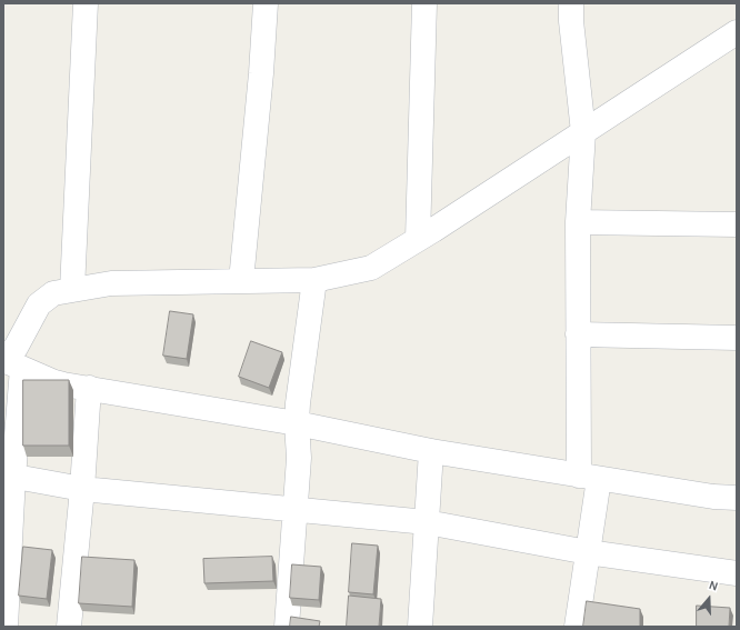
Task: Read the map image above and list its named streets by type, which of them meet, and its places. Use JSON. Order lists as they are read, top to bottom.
{
  "north": "top"
}
